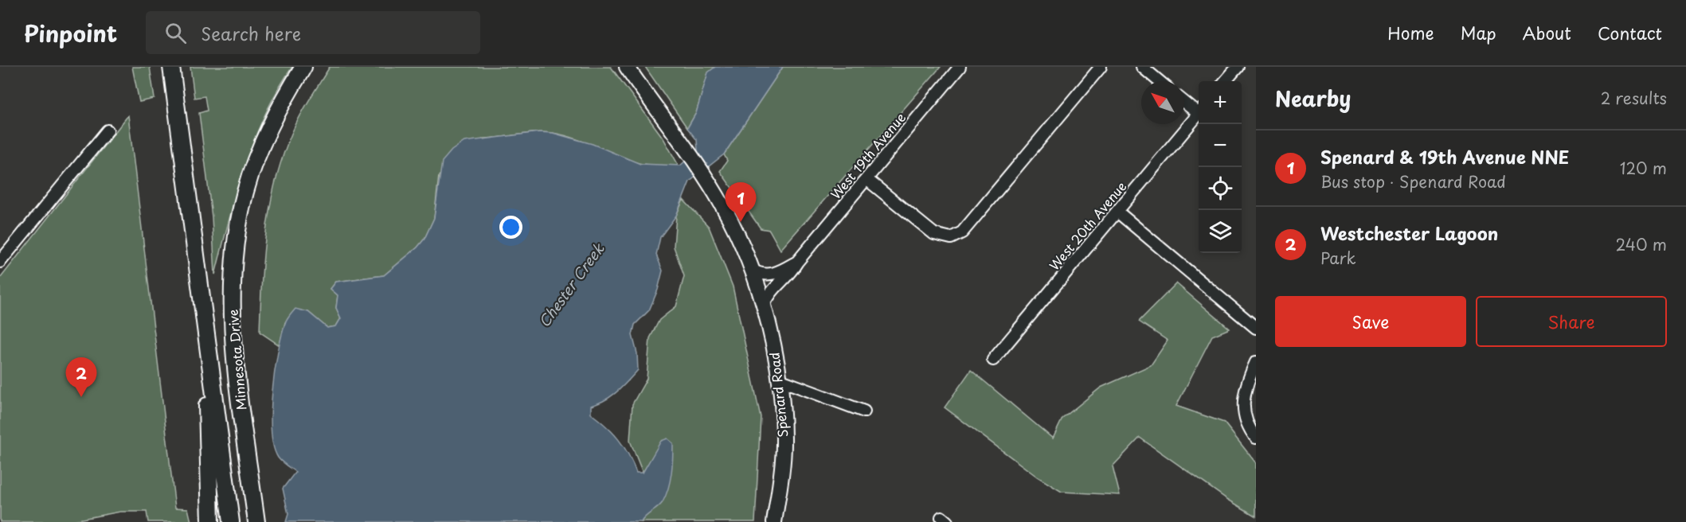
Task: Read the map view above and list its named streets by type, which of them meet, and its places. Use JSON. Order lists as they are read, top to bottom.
{
  "streets": {
    "main road": ["Minnesota Drive", "Spenard Road"],
    "street": ["West 19th Avenue", "West 20th Avenue"]
  },
  "crossings": [
    ["West 19th Avenue", "Spenard Road"]
  ],
  "water": ["Chester Creek"],
  "north": "top left",
  "page": {
    "header": "Pinpoint",
    "search": "Search here",
    "nav": [
      "Home",
      "Map",
      "About",
      "Contact"
    ],
    "heading": ["Nearby", "2 results"],
    "map_buttons": ["+", "−"],
    "list": [
      {
        "mark": "1",
        "name": "Spenard & 19th Avenue NNE",
        "note": "Bus stop · Spenard Road",
        "value": "120 m"
      },
      {
        "mark": "2",
        "name": "Westchester Lagoon",
        "note": "Park",
        "value": "240 m"
      }
    ],
    "pins": ["1", "2"],
    "buttons": ["Save", "Share"]
  }
}
